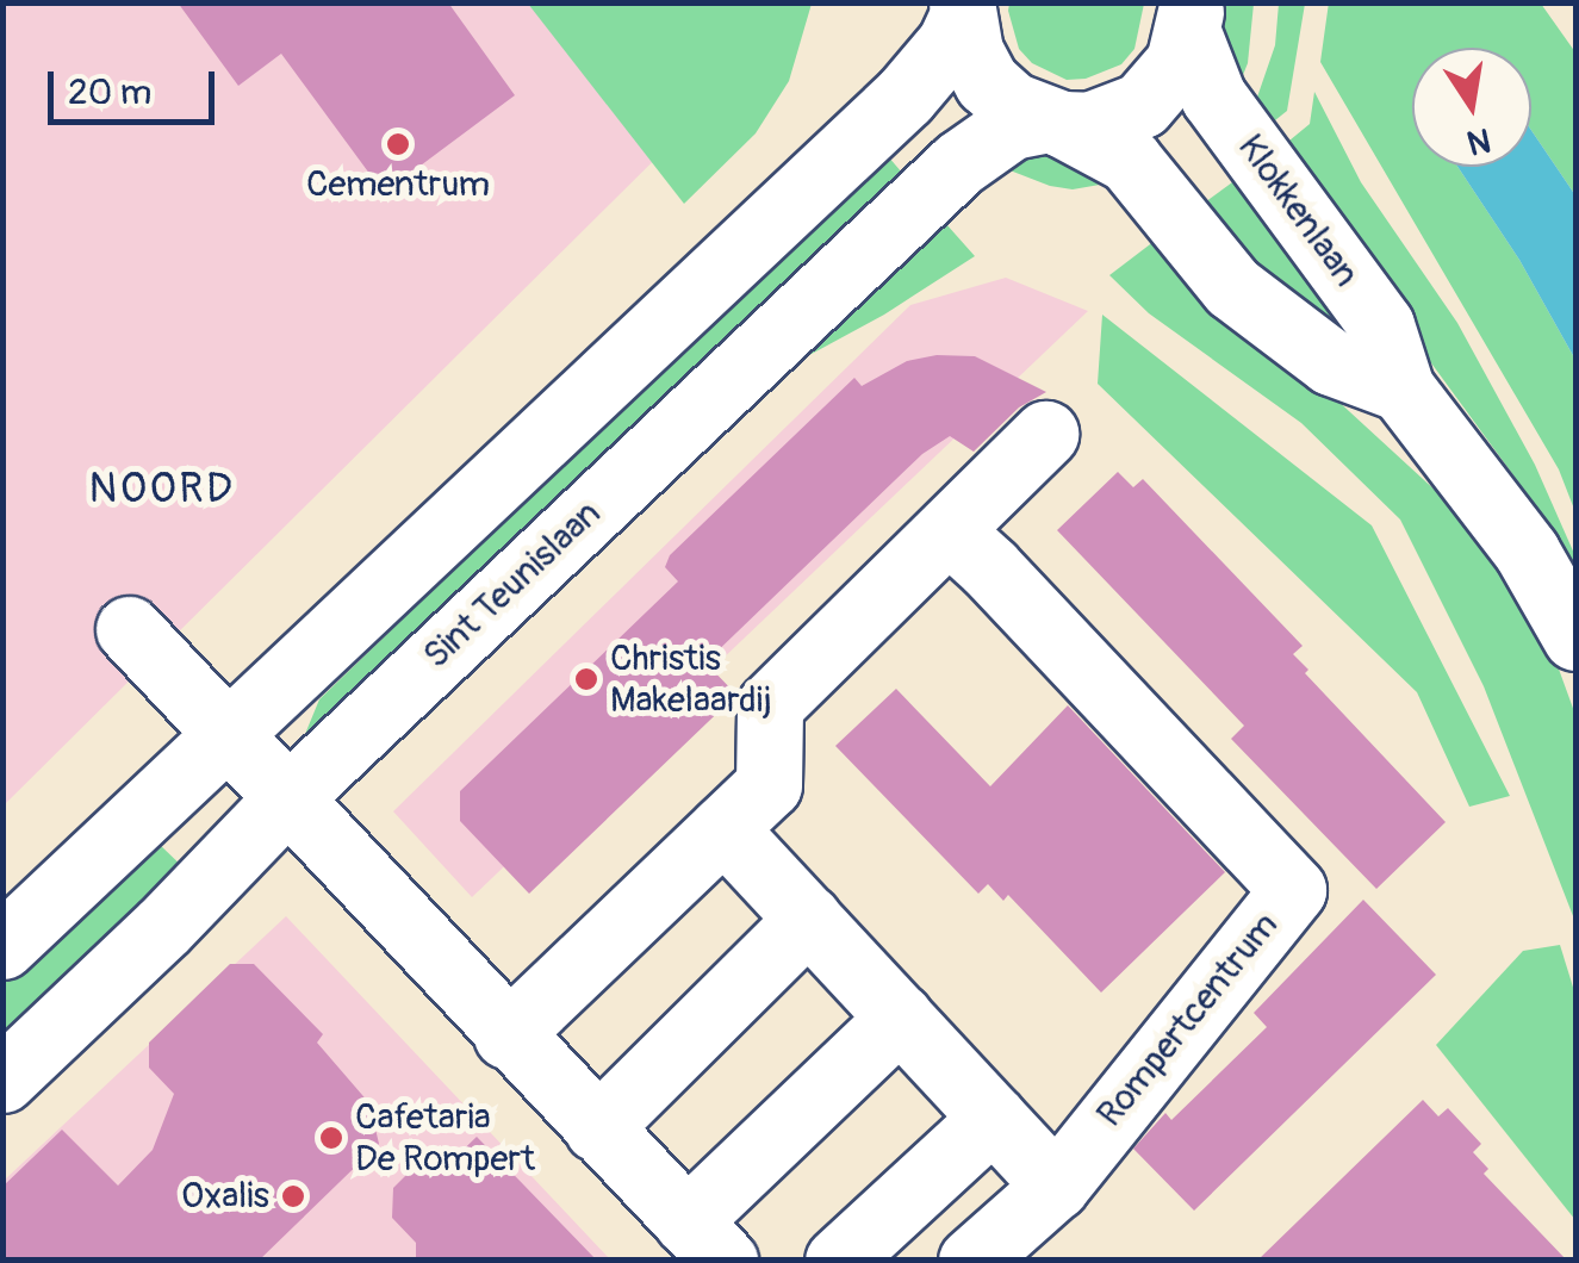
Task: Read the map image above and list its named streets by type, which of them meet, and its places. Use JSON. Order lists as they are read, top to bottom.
{
  "streets": {
    "street": ["Klokkenlaan", "Sint Teunislaan", "Rompertcentrum"]
  },
  "crossings": [
    ["Klokkenlaan", "Sint Teunislaan"]
  ],
  "districts": ["NOORD"],
  "places": [
    "Cementrum",
    "Christis Makelaardij",
    "Cafetaria De Rompert",
    "Oxalis"
  ],
  "scale_bar": "20 m",
  "north": "bottom"
}
